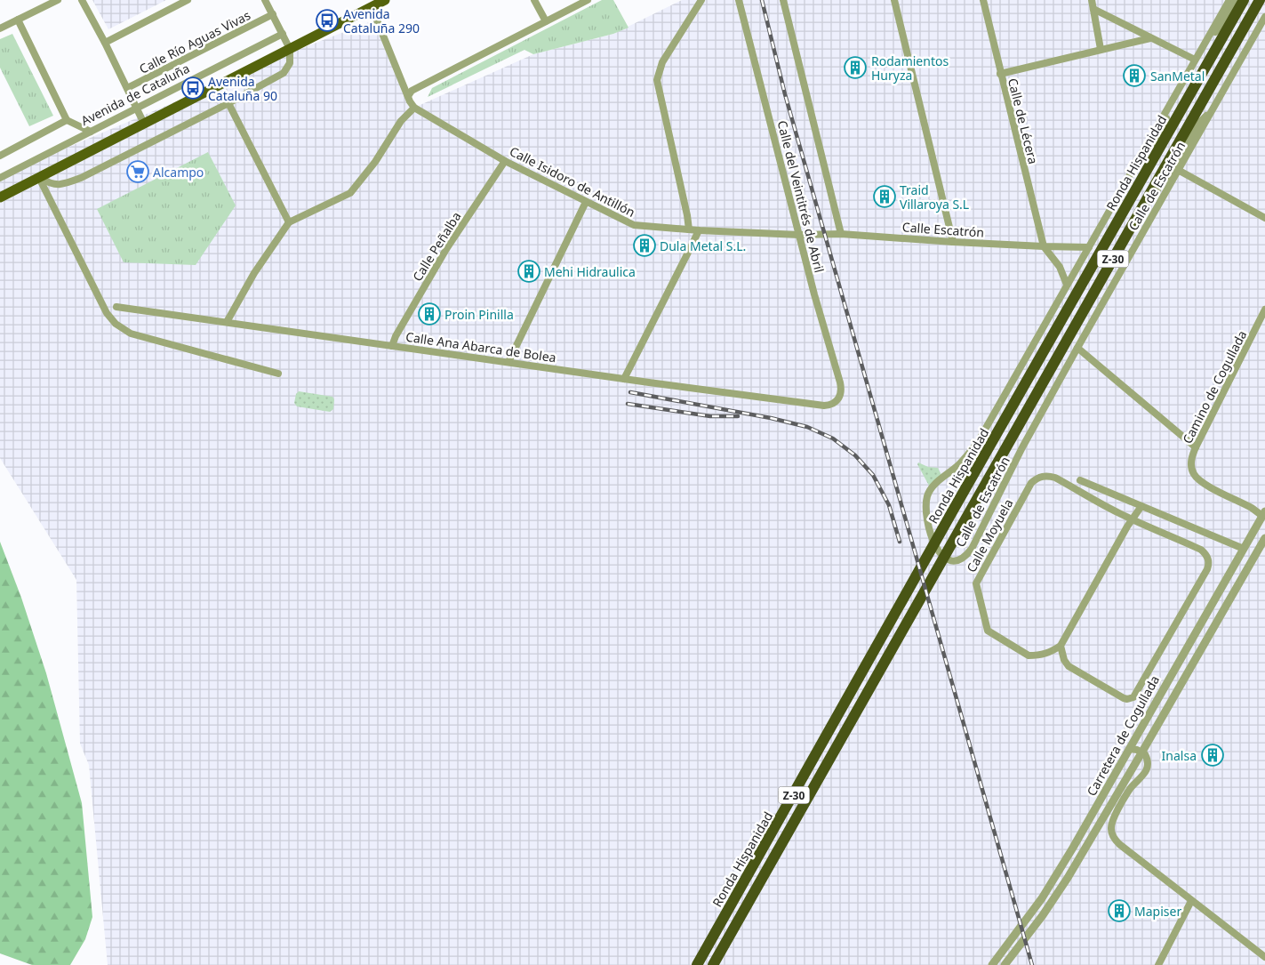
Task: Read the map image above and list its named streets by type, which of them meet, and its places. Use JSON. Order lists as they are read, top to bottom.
{
  "streets": {
    "highway": ["Ronda Hispanidad", "Z-30"],
    "street": [
      "Calle Río Aguas Vivas",
      "Avenida de Cataluña",
      "Calle de Lécera",
      "Calle Isidoro de Antillón",
      "Calle de Escatrón",
      "Calle del Veintitrés de Abril",
      "Calle Escatrón",
      "Calle Peñalba",
      "Calle Ana Abarca de Bolea",
      "Camino de Cogullada",
      "Calle Moyuela",
      "Carretera de Cogullada"
    ]
  },
  "crossings": [
    ["Calle de Lécera", "Calle Escatrón"],
    ["Ronda Hispanidad", "Calle de Escatrón"],
    ["Calle Isidoro de Antillón", "Calle del Veintitrés de Abril"],
    ["Calle Isidoro de Antillón", "Calle Escatrón"],
    ["Calle Isidoro de Antillón", "Calle Peñalba"],
    ["Calle de Escatrón", "Calle Escatrón"],
    ["Calle del Veintitrés de Abril", "Calle Ana Abarca de Bolea"],
    ["Calle Peñalba", "Calle Ana Abarca de Bolea"],
    ["Camino de Cogullada", "Carretera de Cogullada"]
  ],
  "places": {
    "bus stop": ["Avenida Cataluña 290", "Avenida Cataluña 90"],
    "building": [
      "Rodamientos Huryza",
      "SanMetal",
      "Traid Villaroya S.L",
      "Dula Metal S.L.",
      "Mehi Hidraulica",
      "Proin Pinilla",
      "Inalsa",
      "Mapiser"
    ],
    "supermarket": ["Alcampo"]
  }
}
